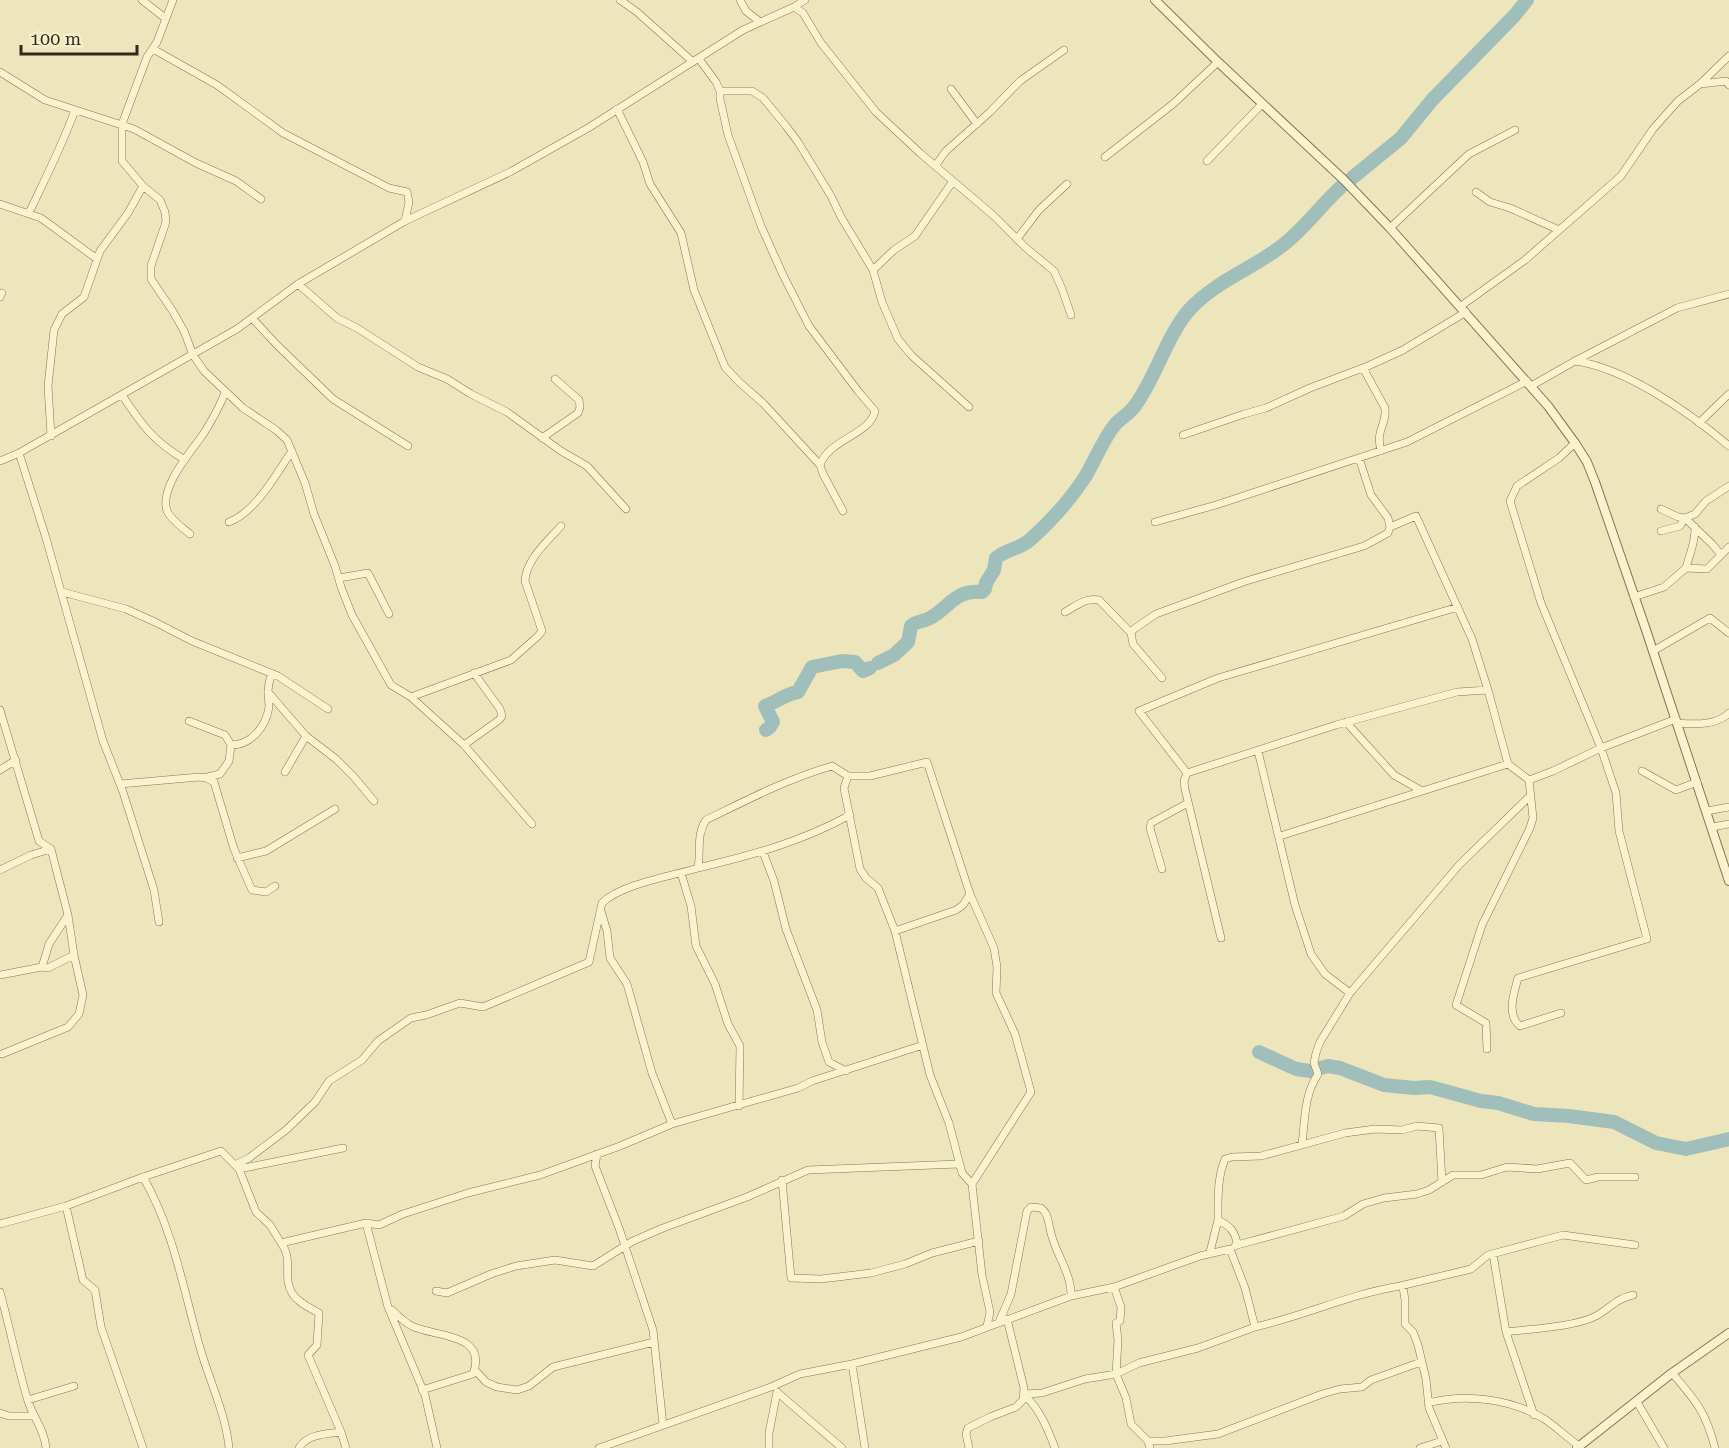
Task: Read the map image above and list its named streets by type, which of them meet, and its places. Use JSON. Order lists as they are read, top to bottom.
{
  "scale_bar": "100 m"
}
